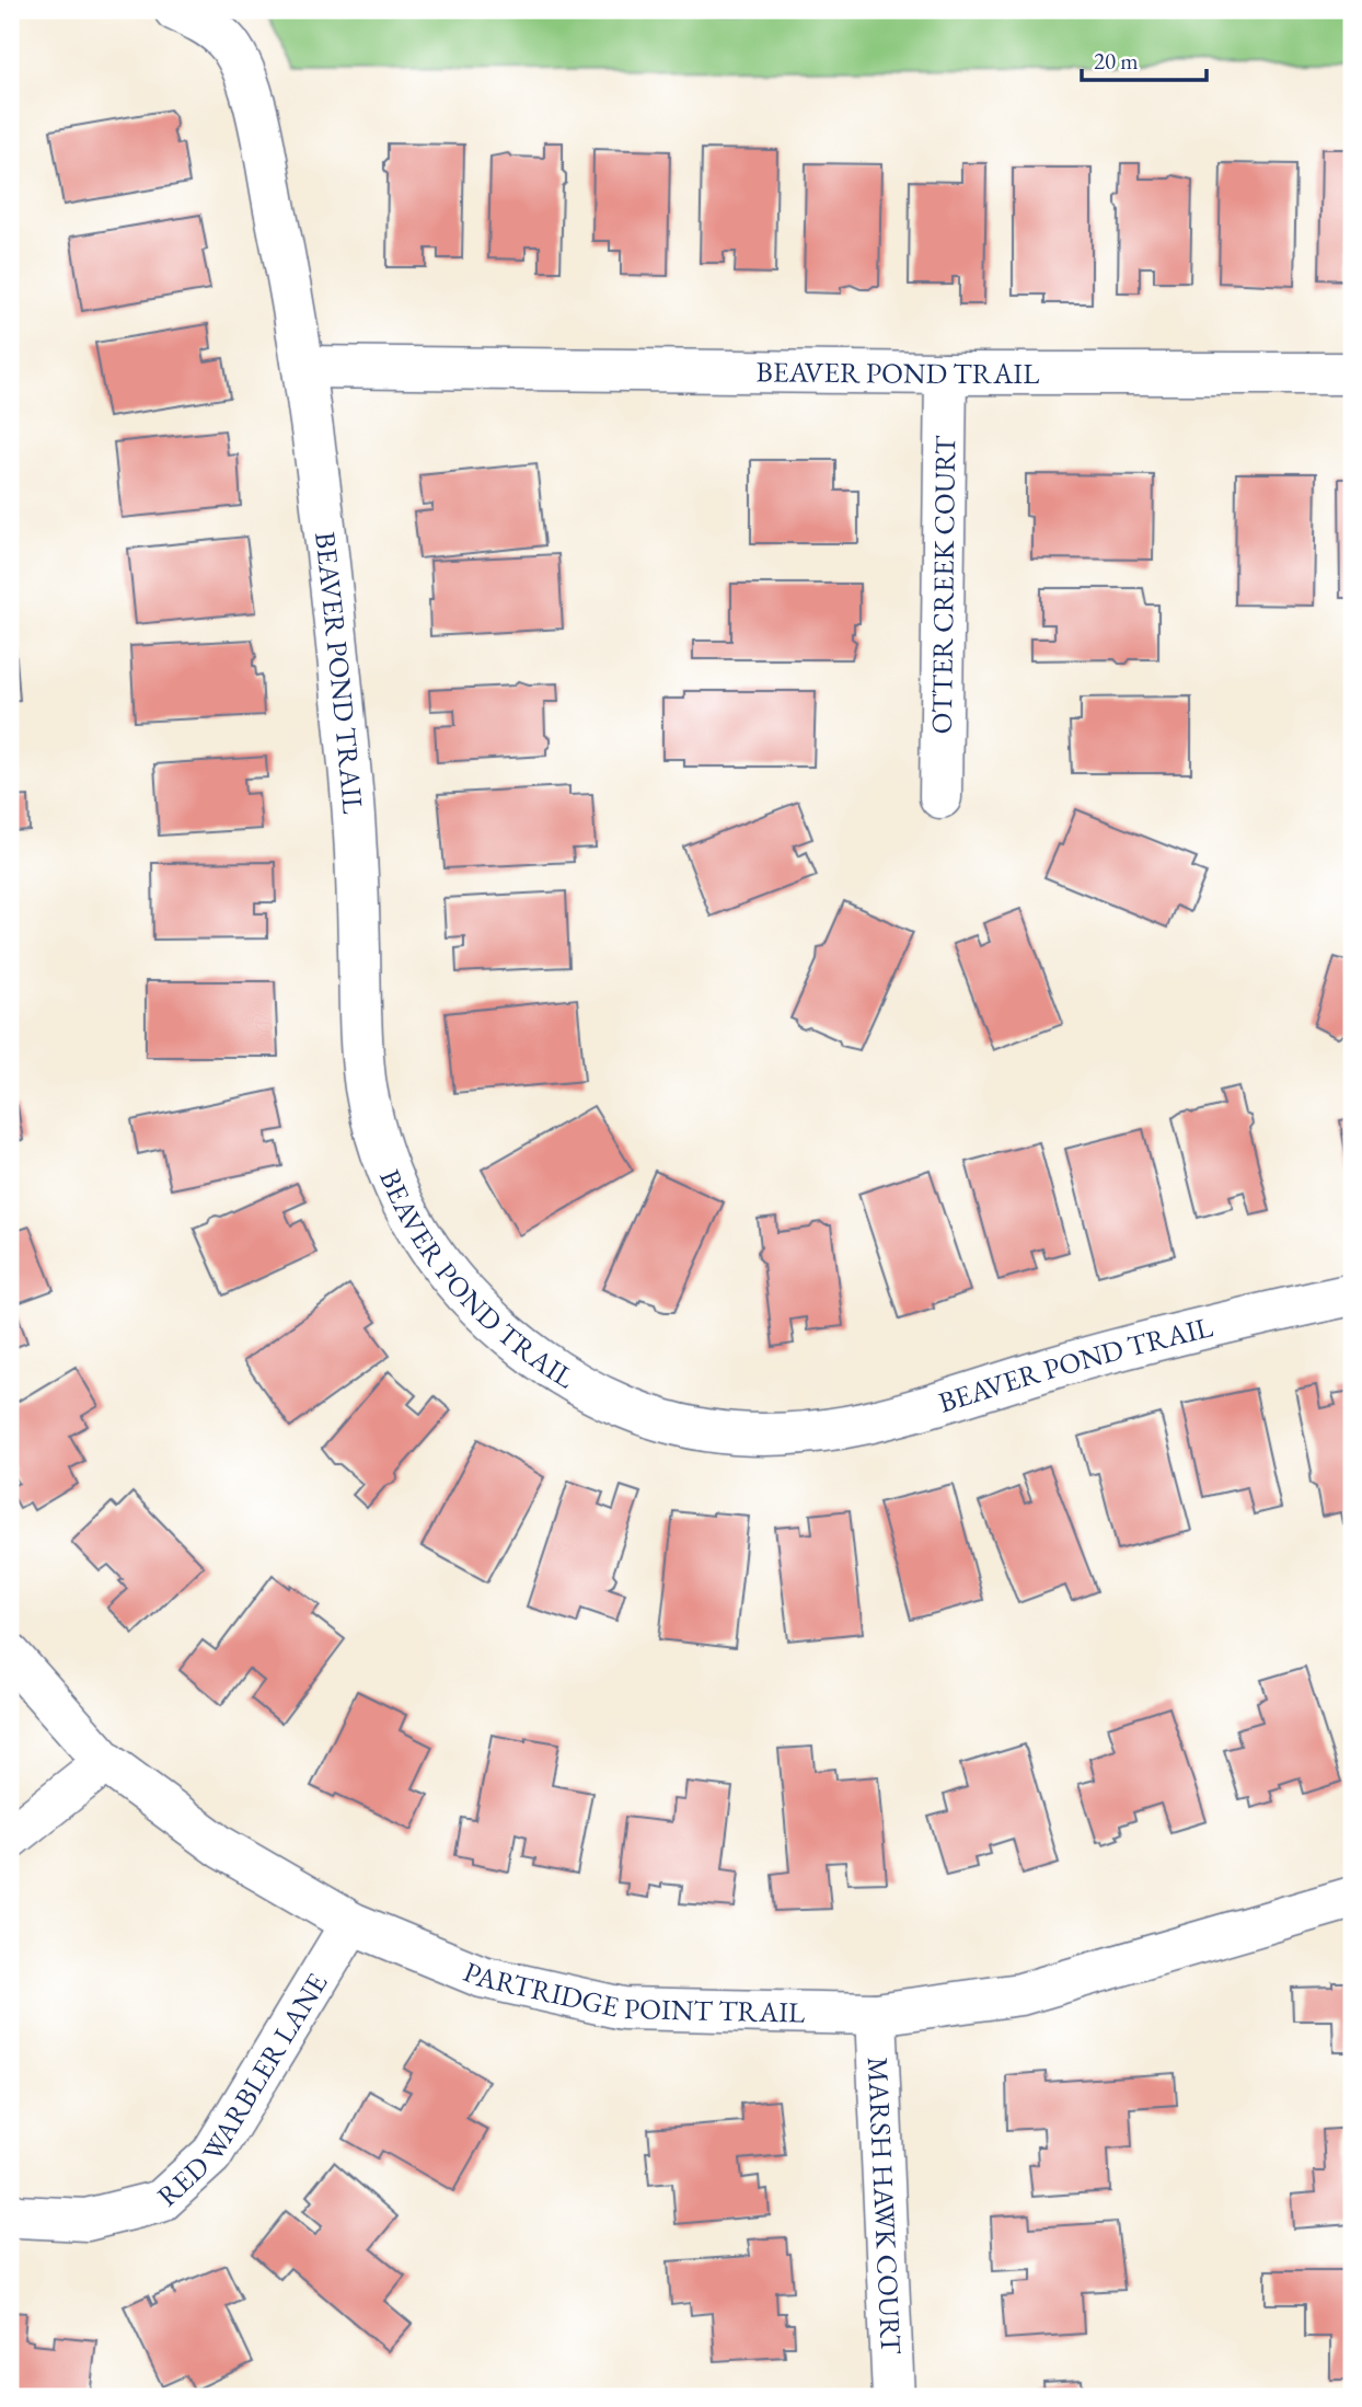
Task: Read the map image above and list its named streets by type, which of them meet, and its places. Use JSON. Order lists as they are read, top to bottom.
{
  "streets": {
    "street": [
      "BEAVER POND TRAIL",
      "OTTER CREEK COURT",
      "PARTRIDGE POINT TRAIL",
      "RED WARBLER LANE",
      "MARSH HAWK COURT"
    ]
  },
  "crossings": [
    ["BEAVER POND TRAIL", "OTTER CREEK COURT"],
    ["PARTRIDGE POINT TRAIL", "RED WARBLER LANE"],
    ["PARTRIDGE POINT TRAIL", "MARSH HAWK COURT"]
  ],
  "scale_bar": "20 m"
}
